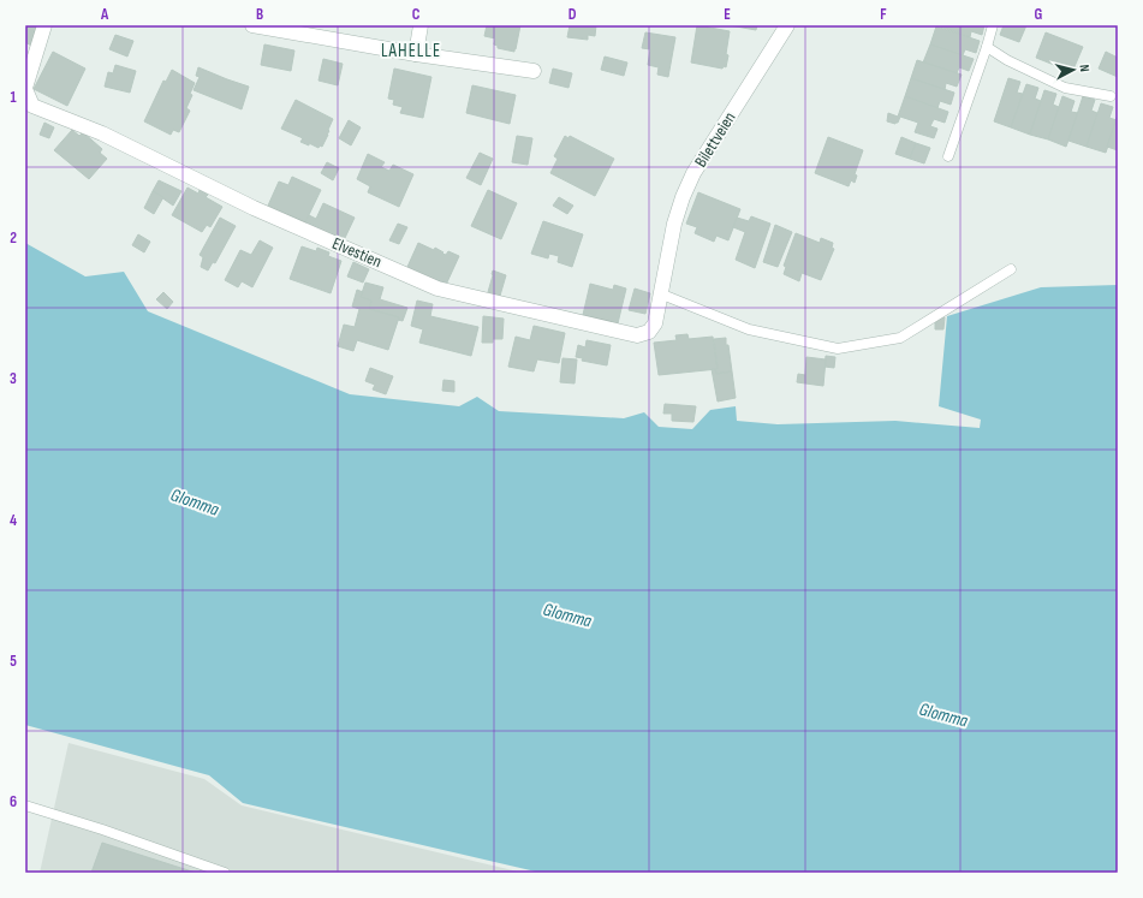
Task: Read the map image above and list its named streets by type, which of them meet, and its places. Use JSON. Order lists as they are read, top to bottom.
{
  "streets": {
    "street": ["Bilettveien", "Elvestien"]
  },
  "crossings": [
    ["Bilettveien", "Elvestien"]
  ],
  "districts": ["LAHELLE"],
  "water": ["Glomma"],
  "north": "right",
  "grid": {
    "columns": [
      "A",
      "B",
      "C",
      "D",
      "E",
      "F",
      "G"
    ],
    "rows": [
      "1",
      "2",
      "3",
      "4",
      "5",
      "6"
    ]
  }
}
